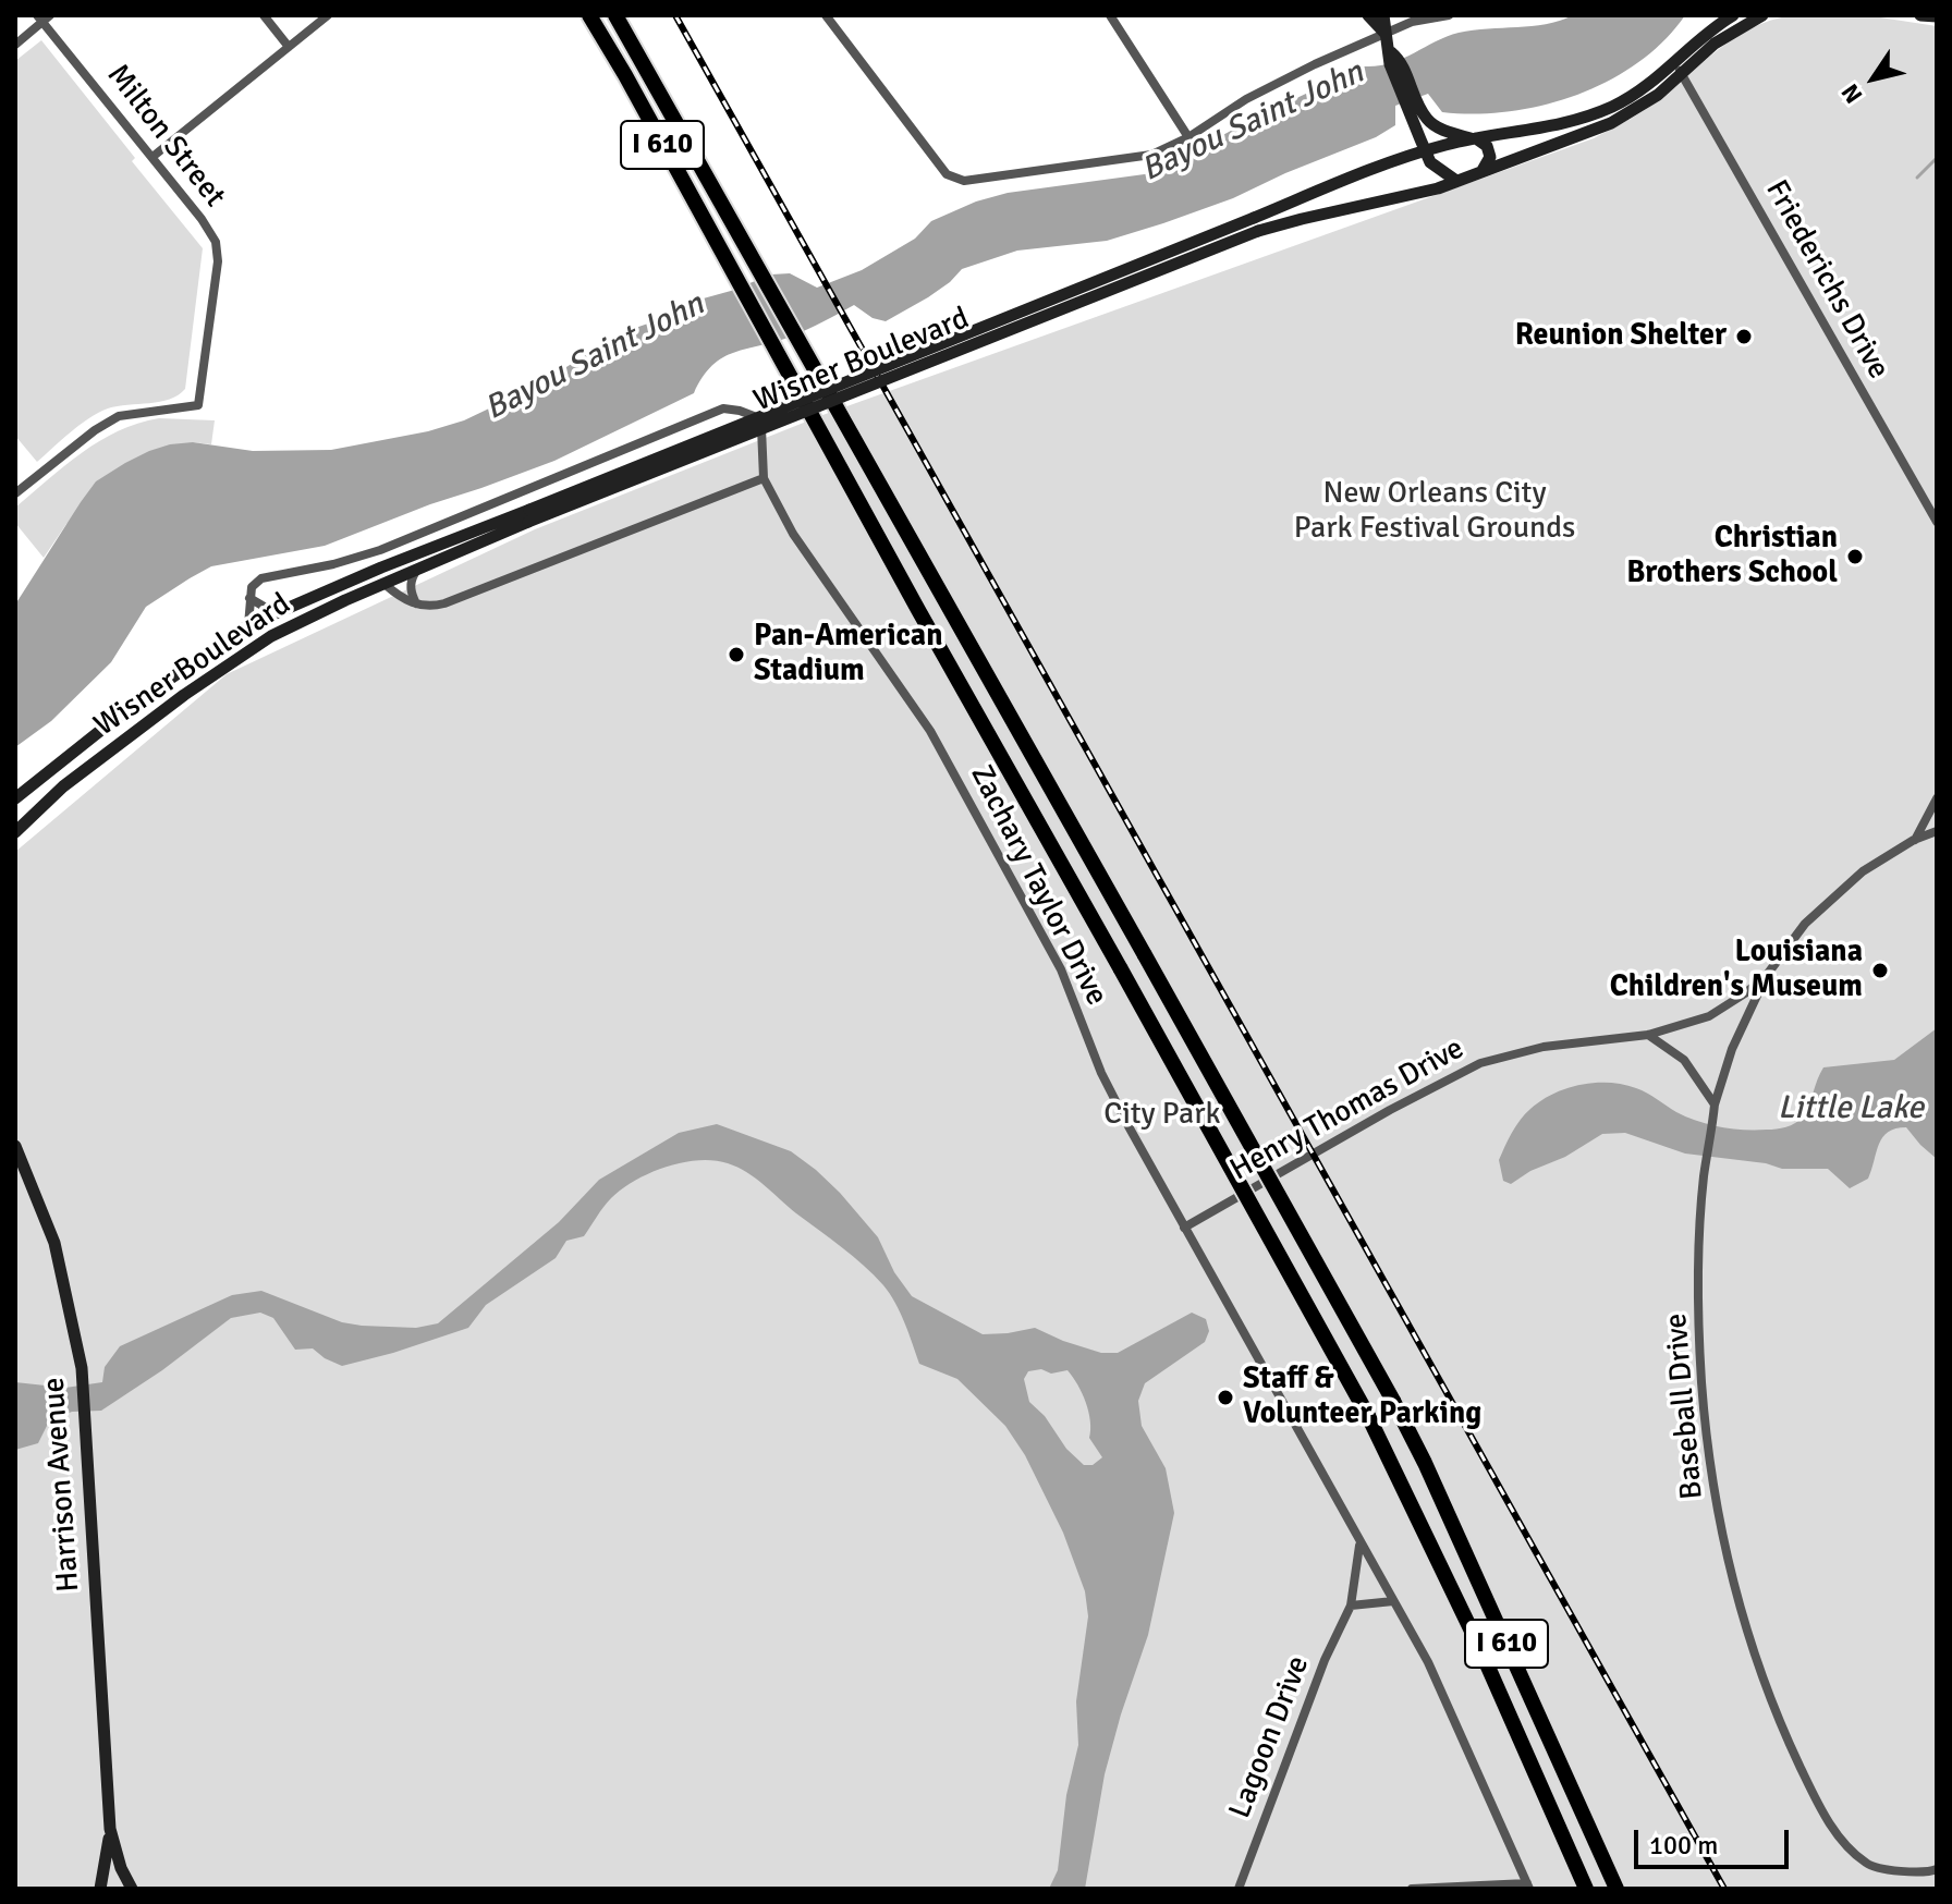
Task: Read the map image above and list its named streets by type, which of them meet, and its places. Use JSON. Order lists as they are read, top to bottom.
{
  "streets": {
    "highway": ["I 610"],
    "street": [
      "Milton Street",
      "Friederichs Drive",
      "Wisner Boulevard",
      "Zachary Taylor Drive",
      "Henry Thomas Drive",
      "Baseball Drive",
      "Harrison Avenue",
      "Lagoon Drive"
    ]
  },
  "crossings": [
    ["Friederichs Drive", "Wisner Boulevard"],
    ["Zachary Taylor Drive", "Henry Thomas Drive"],
    ["Zachary Taylor Drive", "Lagoon Drive"],
    ["Henry Thomas Drive", "Baseball Drive"]
  ],
  "water": ["Bayou Saint John", "Little Lake"],
  "parks": ["New Orleans City Park Festival Grounds", "City Park"],
  "places": [
    "Reunion Shelter",
    "Christian Brothers School",
    "Pan-American Stadium",
    "Louisiana Children's Museum",
    "Staff & Volunteer Parking"
  ],
  "scale_bar": "100 m",
  "north": "bottom left"
}
